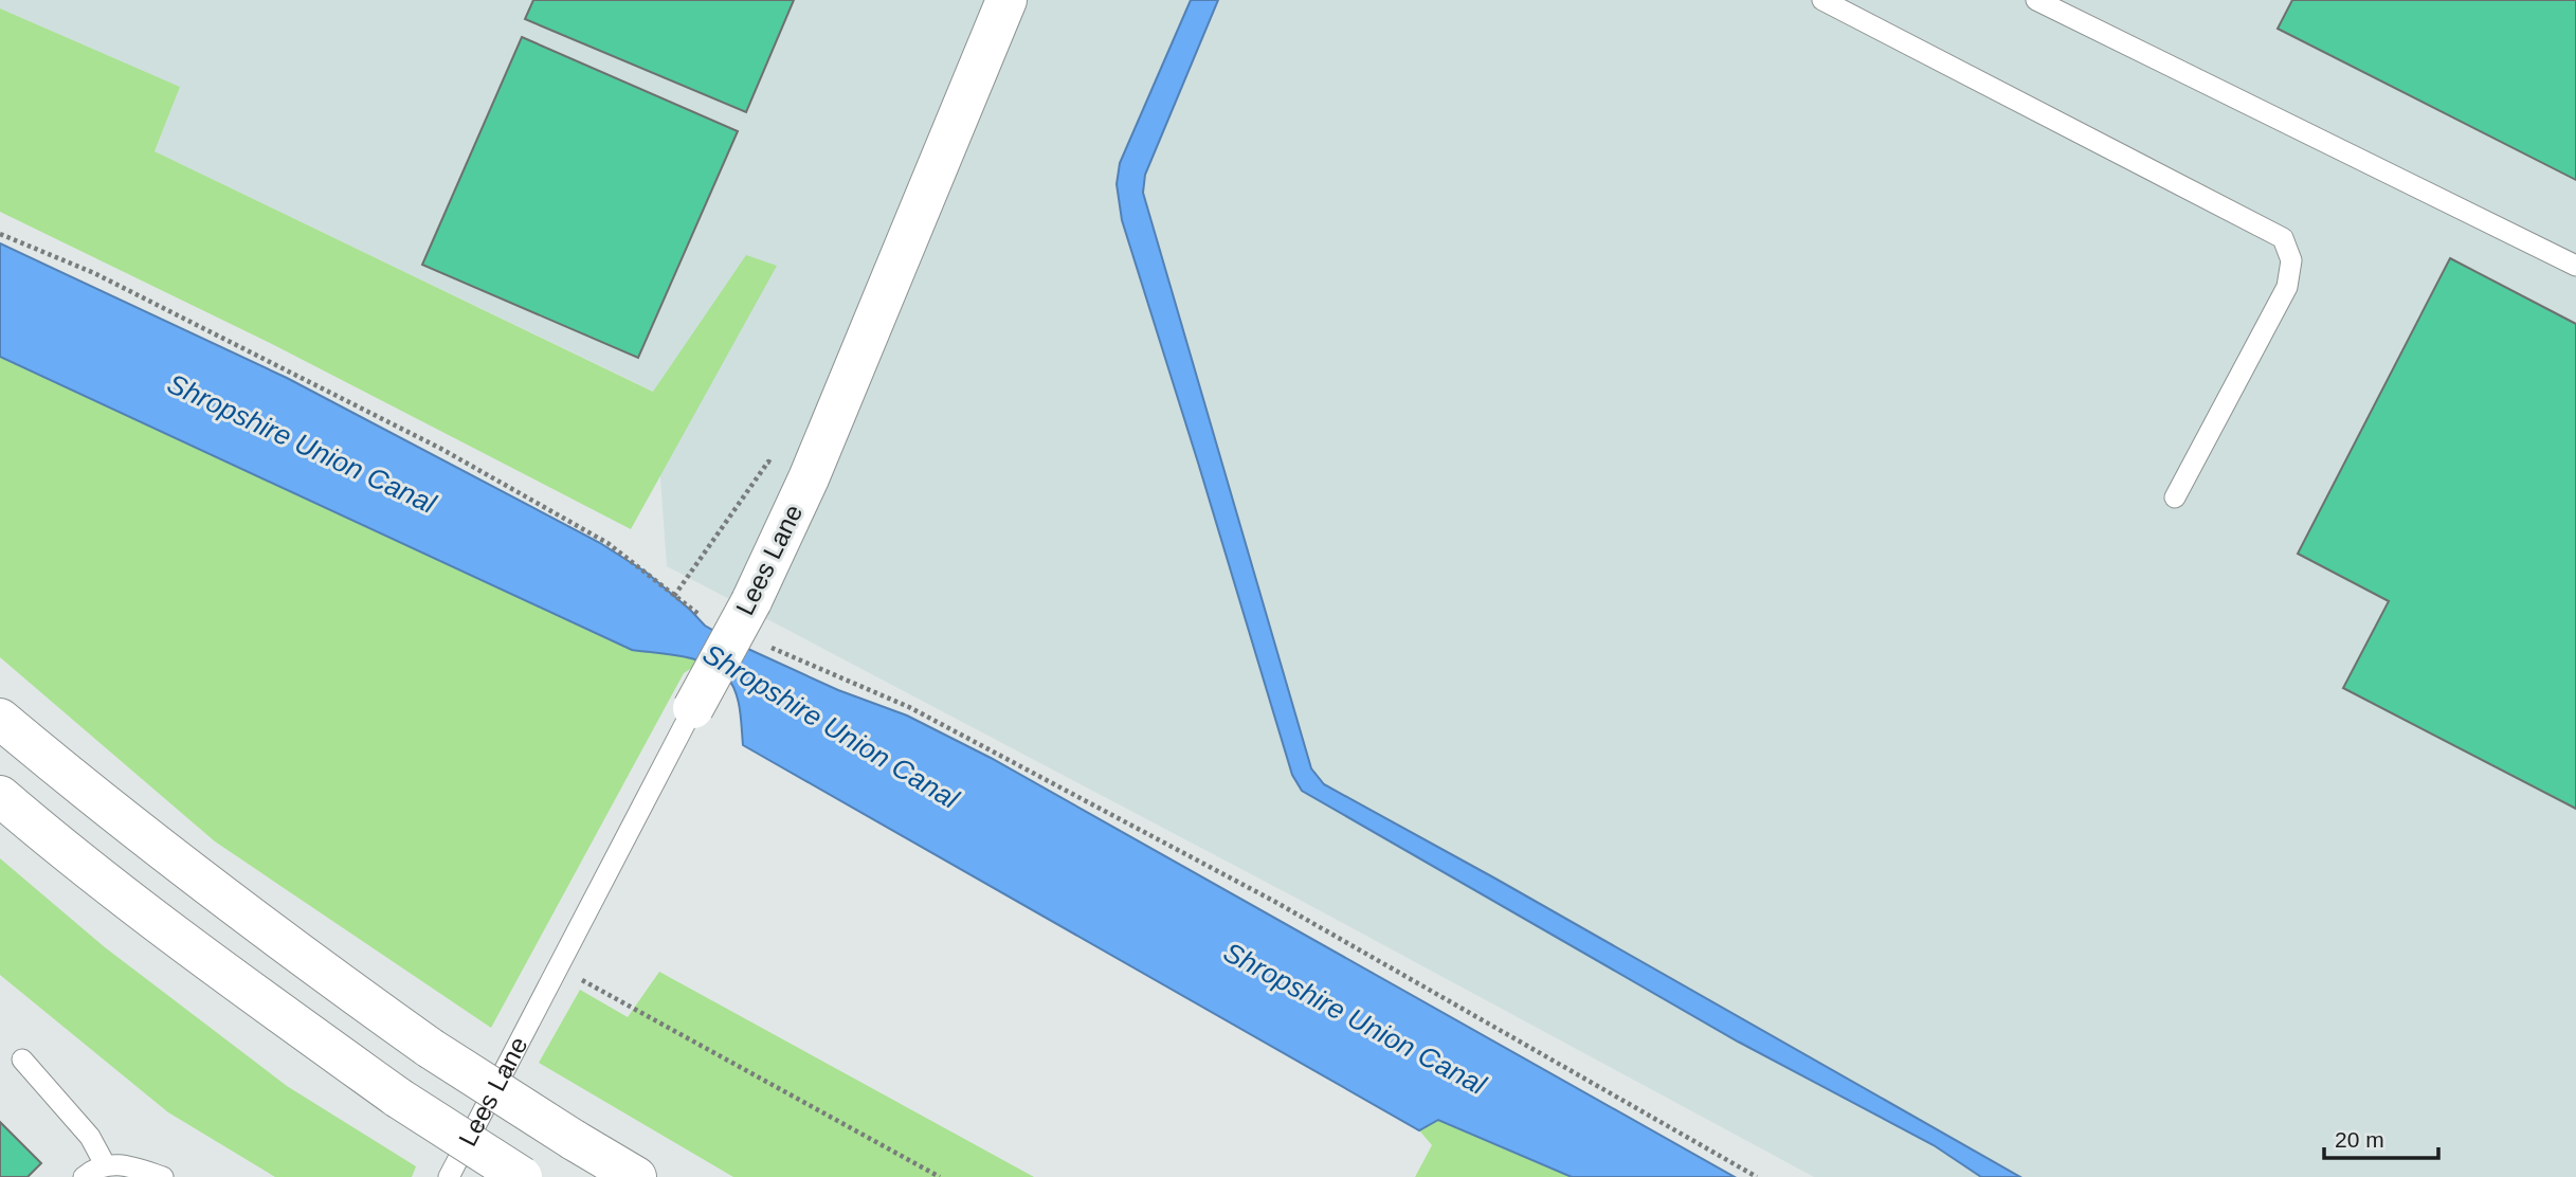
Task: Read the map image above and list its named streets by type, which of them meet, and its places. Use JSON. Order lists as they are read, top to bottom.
{
  "streets": {
    "main road": ["Lees Lane"]
  },
  "water": ["Shropshire Union Canal"],
  "scale_bar": "20 m"
}
